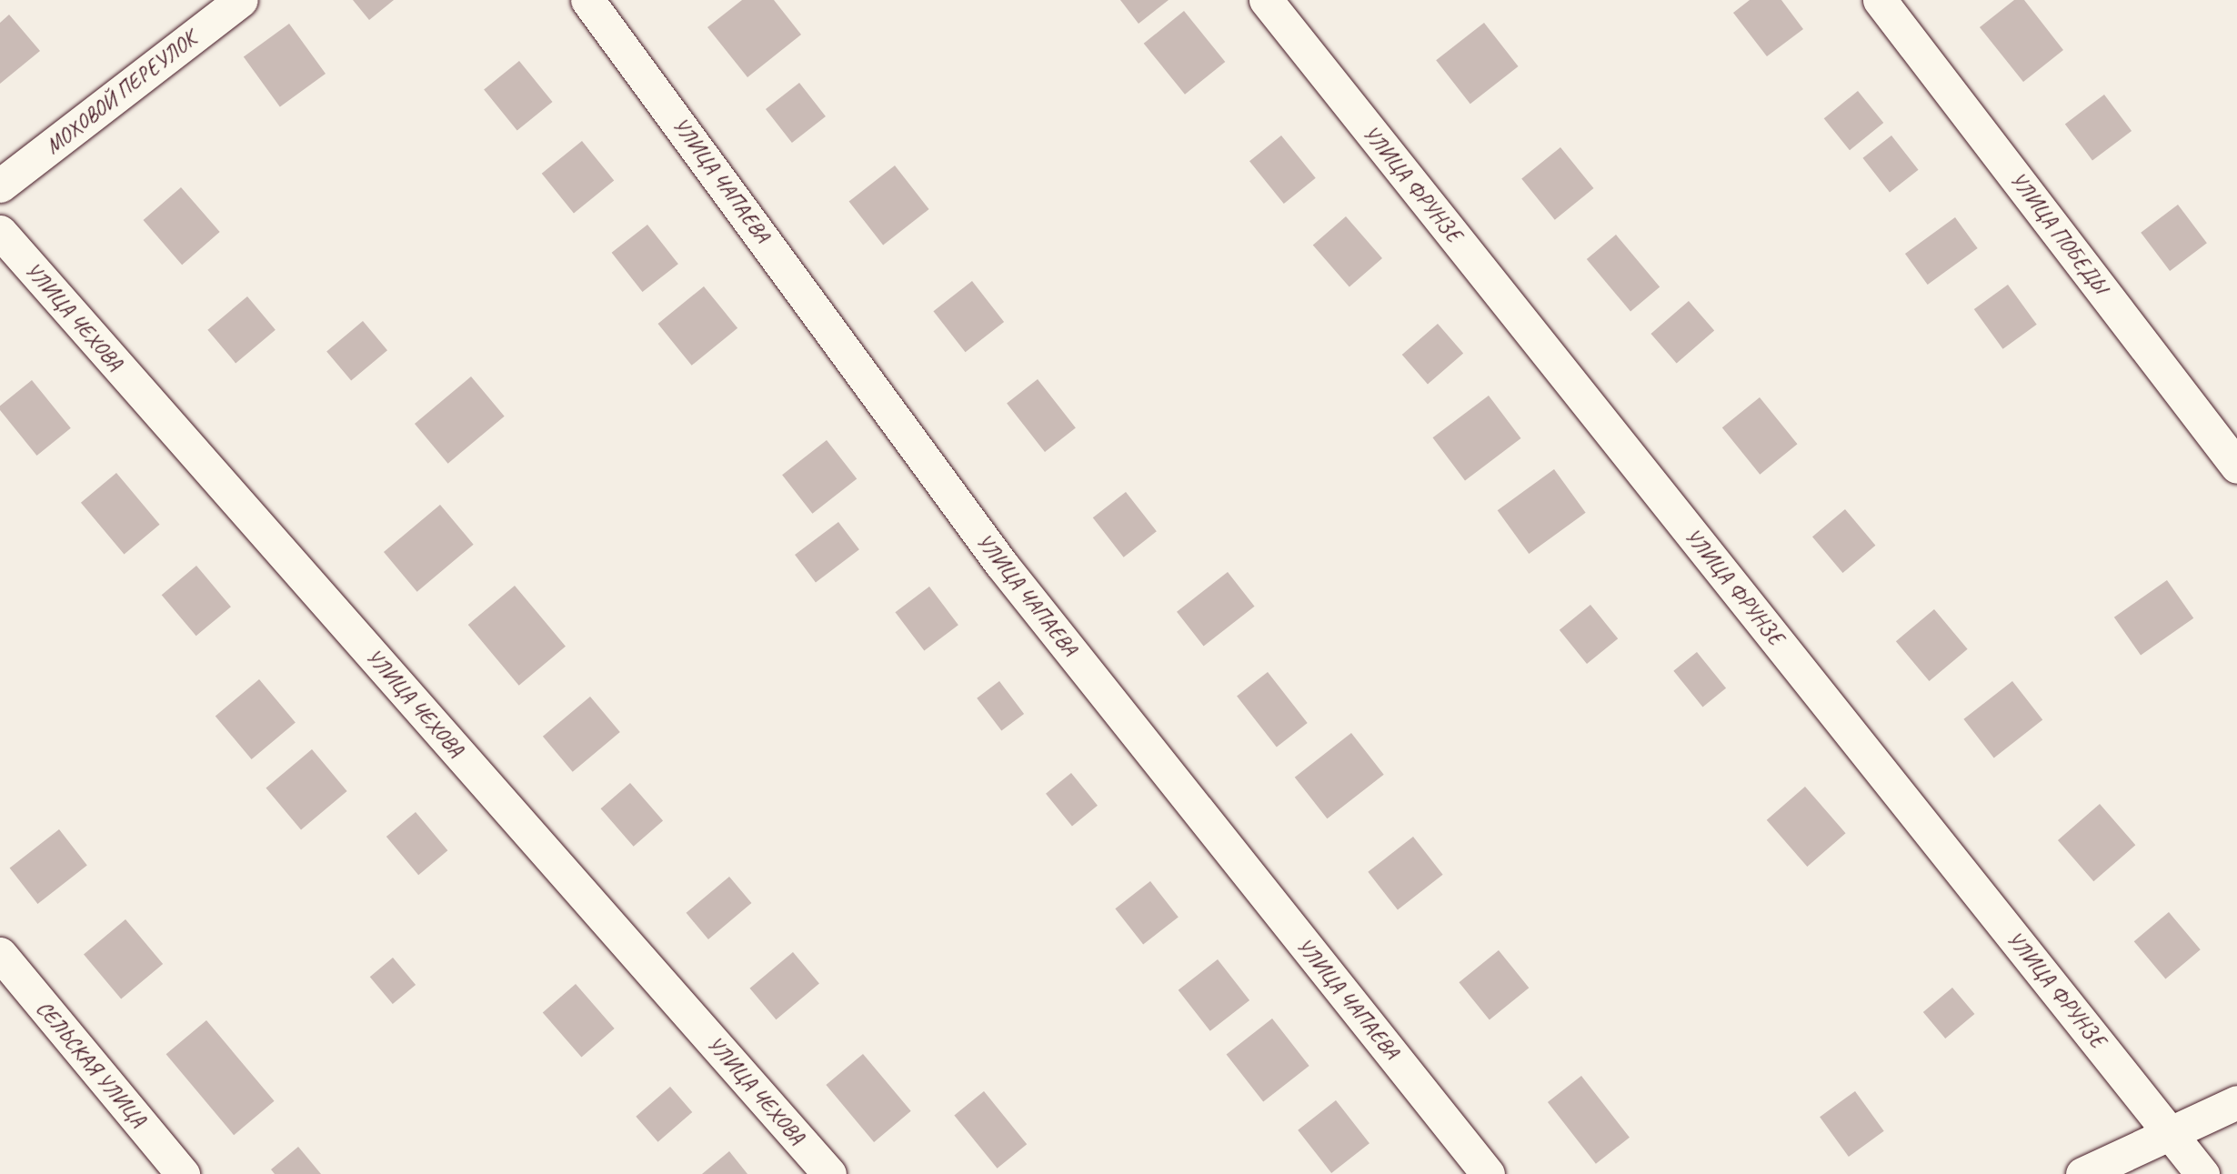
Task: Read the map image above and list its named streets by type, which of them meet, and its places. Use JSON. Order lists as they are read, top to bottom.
{
  "streets": {
    "street": [
      "МОХОВОЙ ПЕРЕУЛОК",
      "УЛИЦА ЧАПАЕВА",
      "УЛИЦА ФРУНЗЕ",
      "УЛИЦА ПОБЕДЫ",
      "УЛИЦА ЧЕХОВА",
      "СЕЛЬСКАЯ УЛИЦА"
    ]
  }
}
